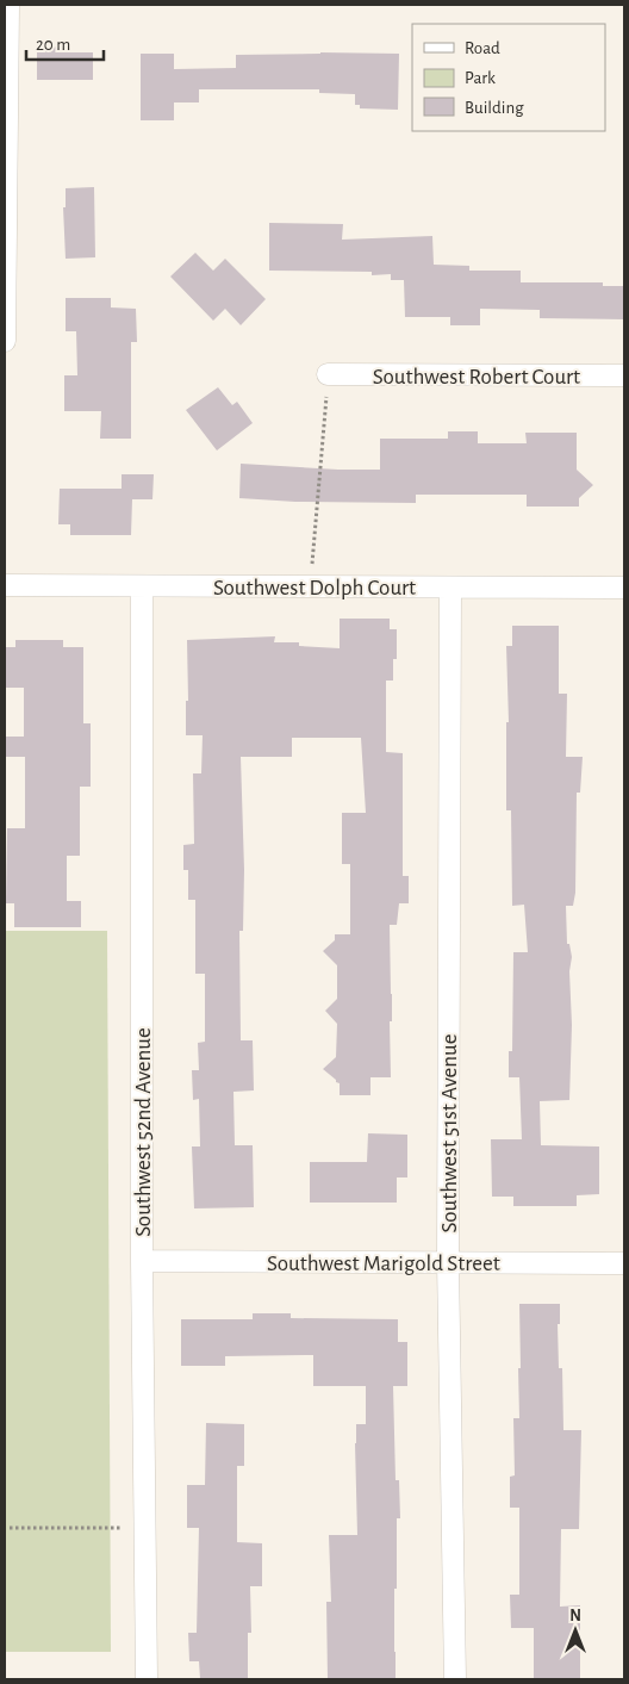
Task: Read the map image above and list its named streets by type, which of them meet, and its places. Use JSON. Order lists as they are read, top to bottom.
{
  "streets": {
    "street": [
      "Southwest Robert Court",
      "Southwest Dolph Court",
      "Southwest 52nd Avenue",
      "Southwest 51st Avenue",
      "Southwest Marigold Street"
    ]
  },
  "crossings": [
    ["Southwest Dolph Court", "Southwest 52nd Avenue"],
    ["Southwest Dolph Court", "Southwest 51st Avenue"],
    ["Southwest 52nd Avenue", "Southwest Marigold Street"],
    ["Southwest 51st Avenue", "Southwest Marigold Street"]
  ],
  "legend": ["Road", "Park", "Building"],
  "scale_bar": "20 m",
  "north": "top"
}
